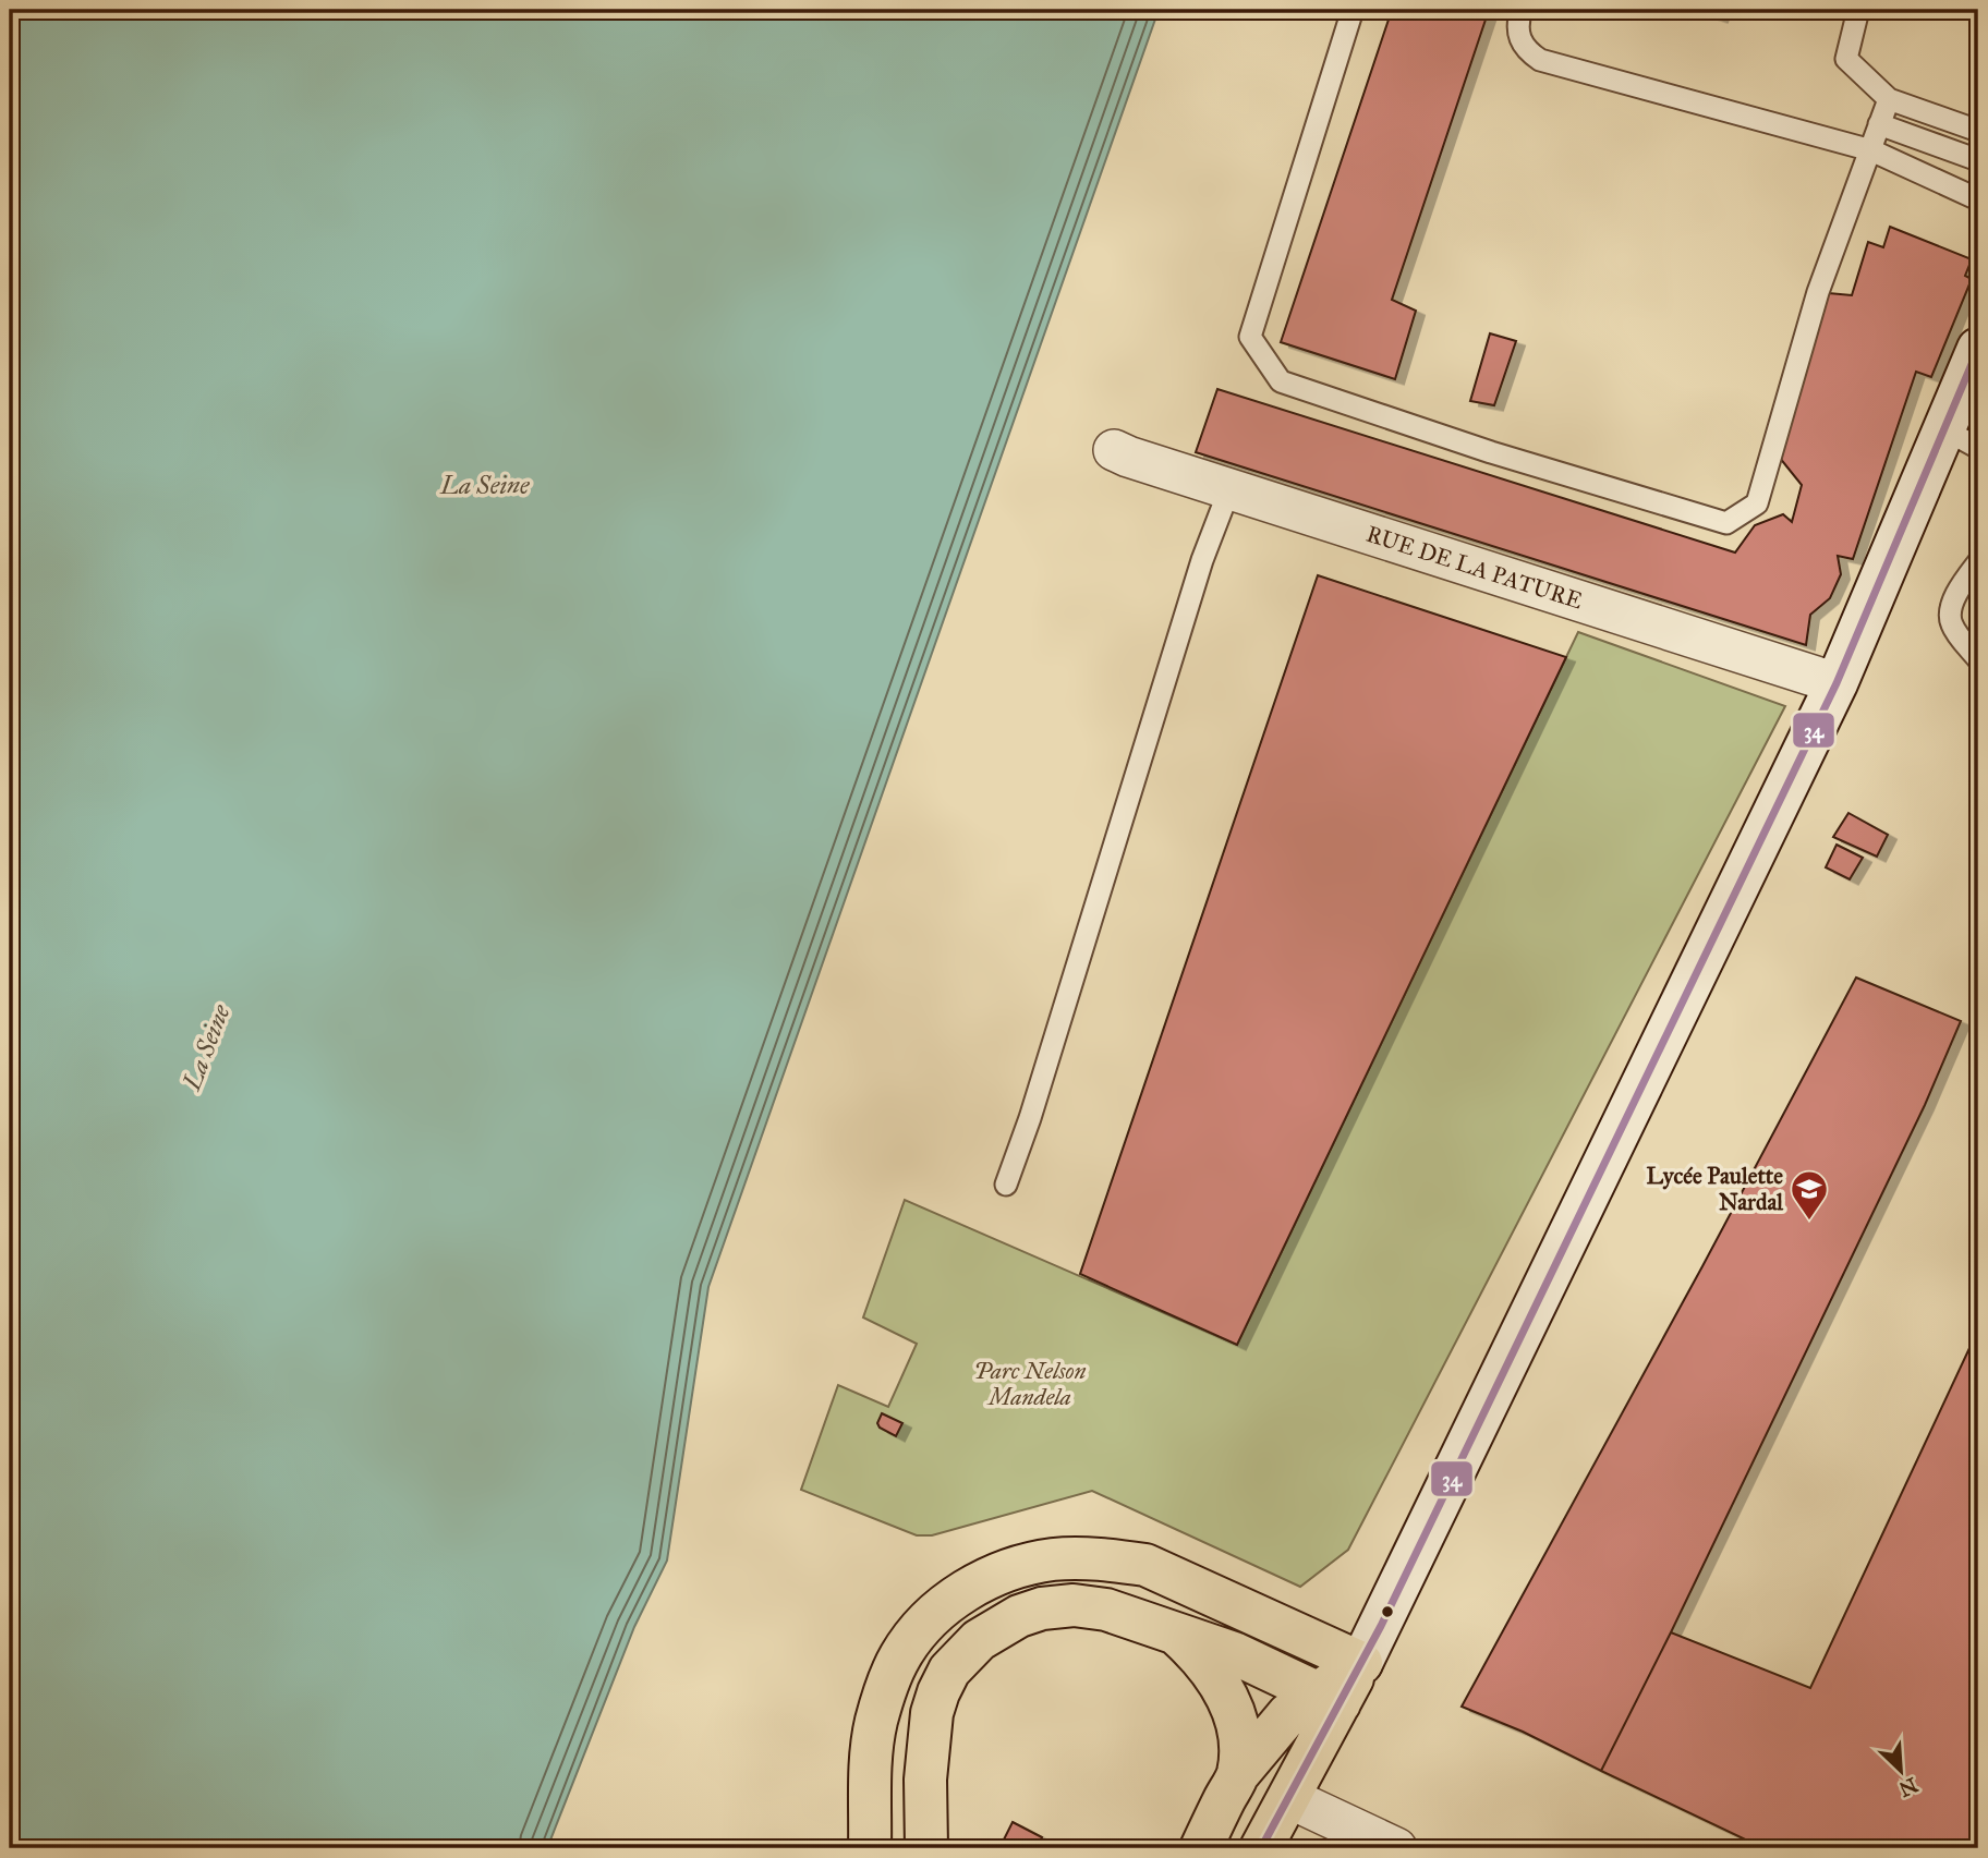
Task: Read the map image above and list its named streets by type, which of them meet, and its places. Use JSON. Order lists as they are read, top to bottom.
{
  "streets": {
    "street": ["RUE DE LA PATURE"]
  },
  "water": ["La Seine"],
  "parks": ["Parc Nelson Mandela"],
  "places": {
    "school or university": ["Lycée Paulette Nardal"]
  },
  "lines": ["transit line 34"],
  "north": "bottom right"
}
